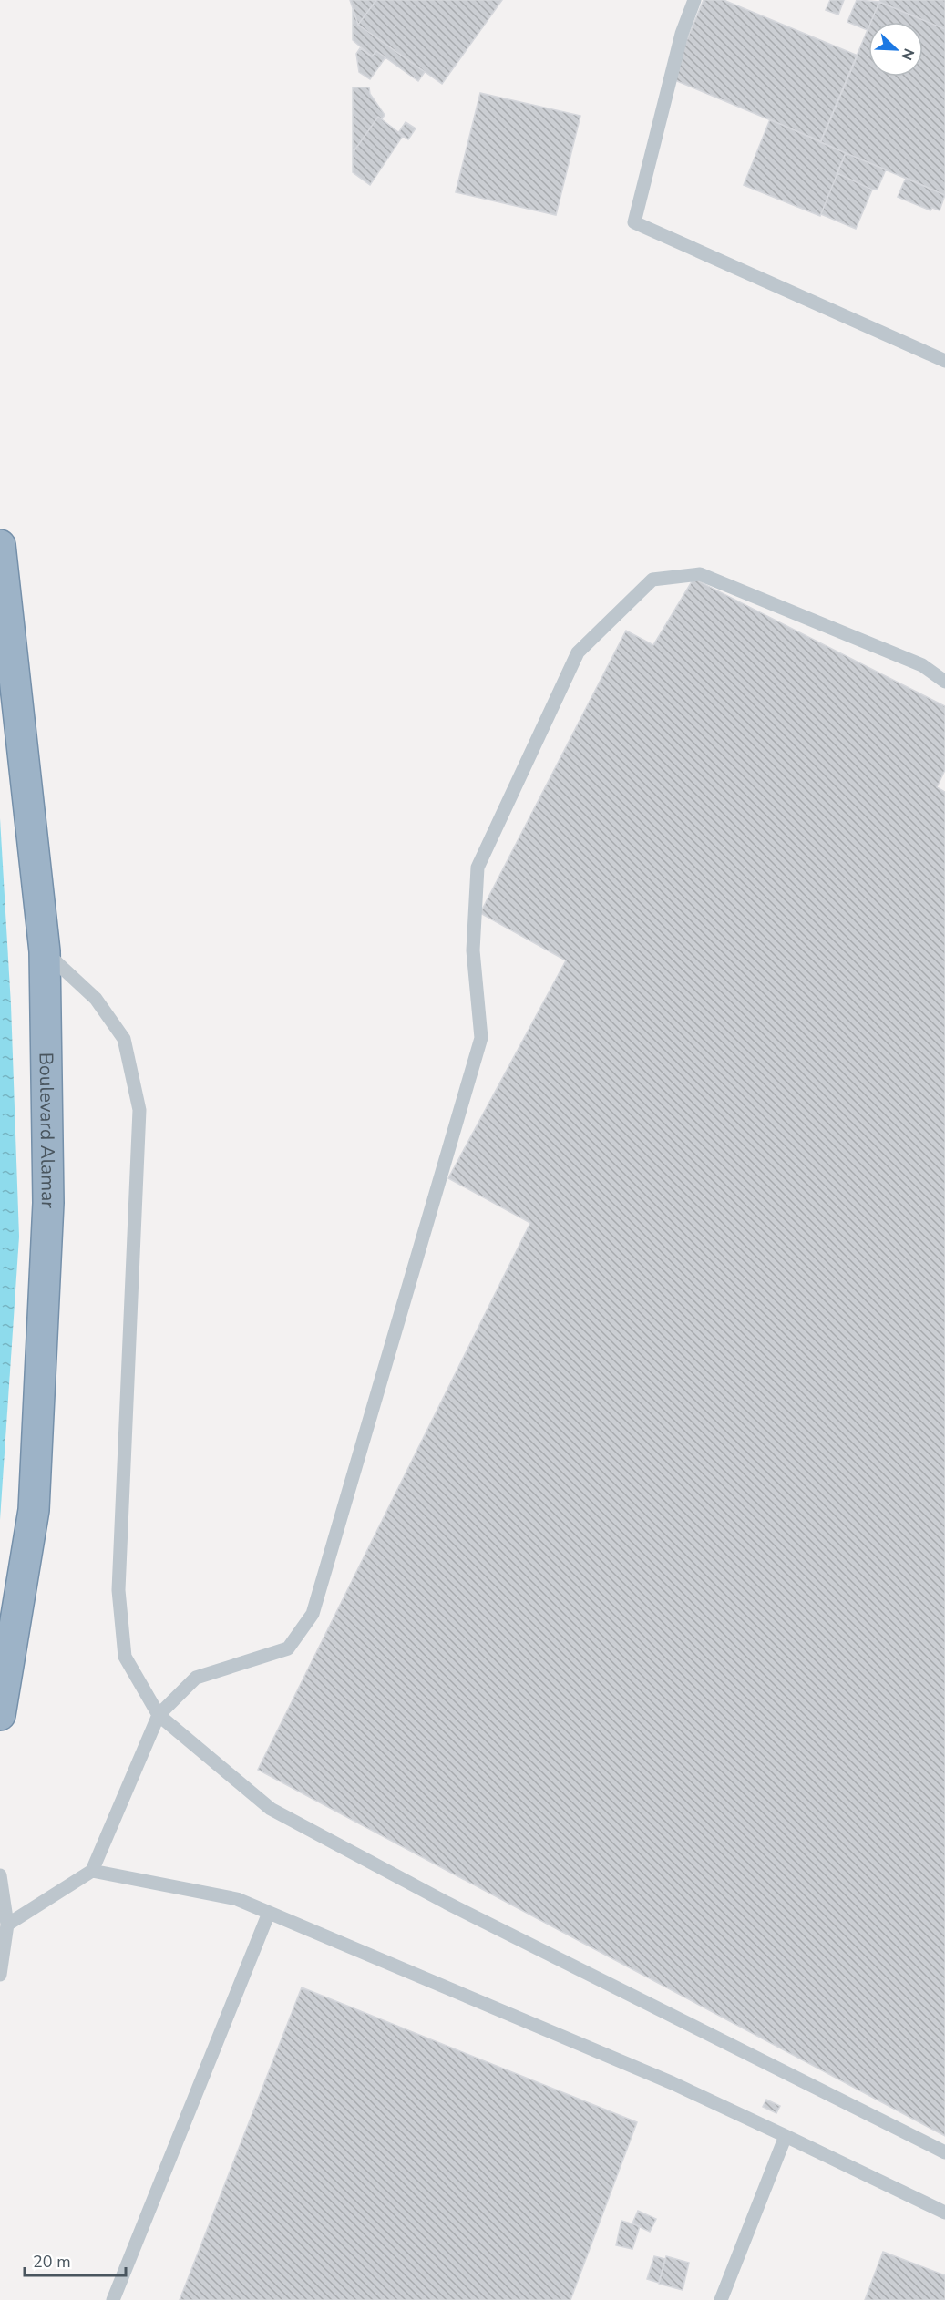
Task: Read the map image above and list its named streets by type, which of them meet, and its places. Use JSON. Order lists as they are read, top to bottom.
{
  "streets": {
    "highway": ["Boulevard Alamar"]
  },
  "scale_bar": "20 m",
  "north": "bottom right"
}
